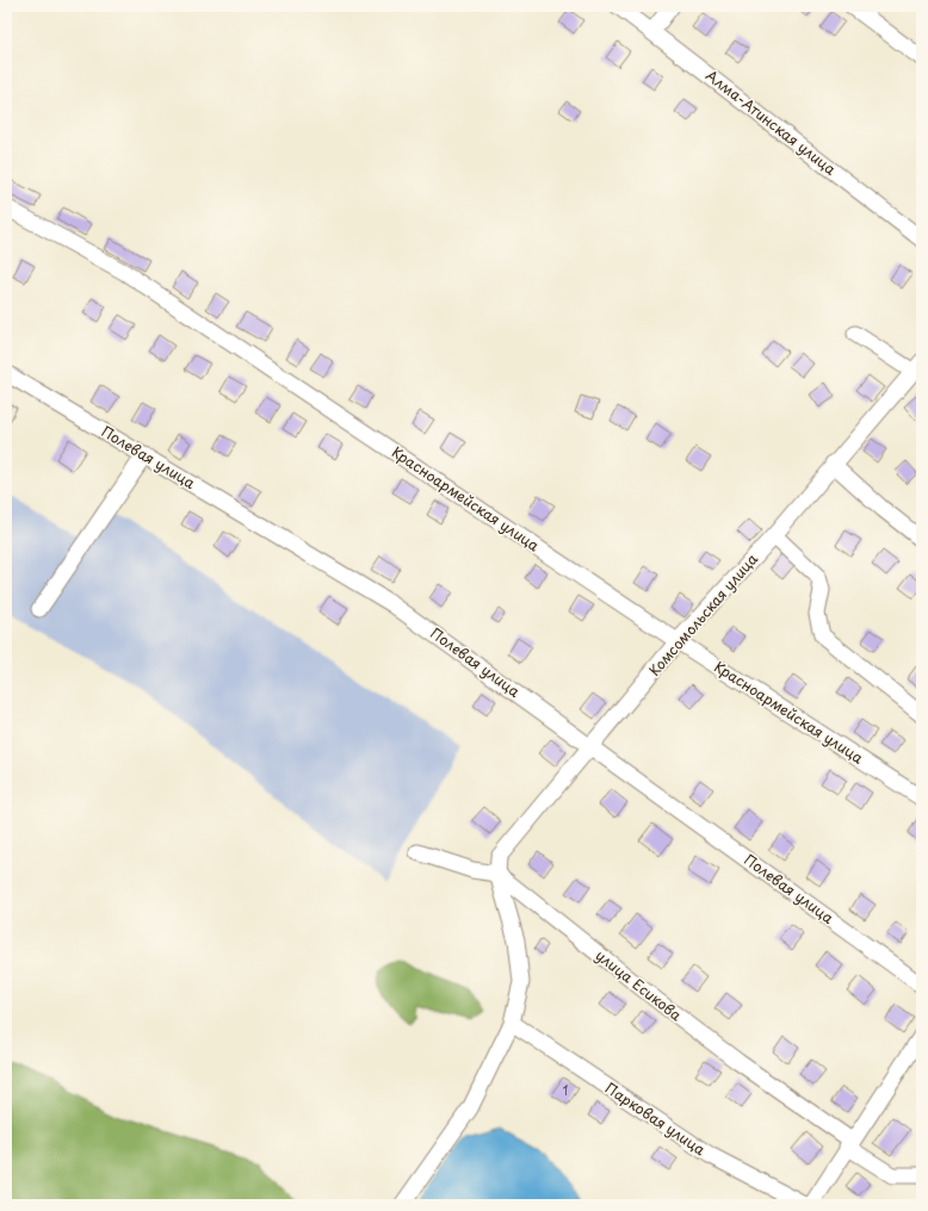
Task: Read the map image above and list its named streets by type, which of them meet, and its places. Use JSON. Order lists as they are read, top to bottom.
{
  "streets": {
    "street": [
      "Алма-Атинская улица",
      "Полевая улица",
      "Красноармейская улица",
      "Комсомольская улица",
      "улица Есикова",
      "Парковая улица"
    ]
  },
  "crossings": [
    ["Полевая улица", "Комсомольская улица"],
    ["Красноармейская улица", "Комсомольская улица"],
    ["Комсомольская улица", "улица Есикова"]
  ],
  "house_numbers": ["1"]
}
